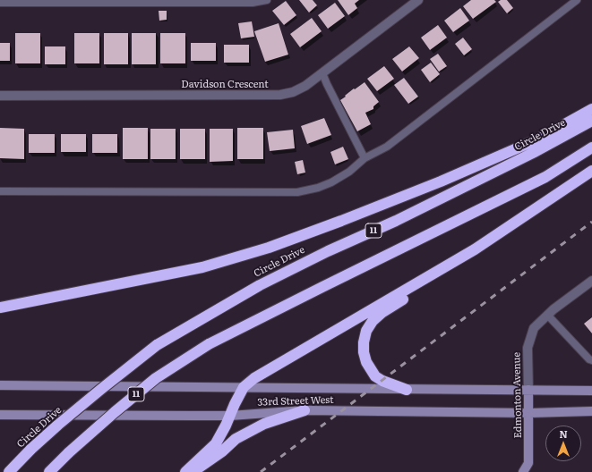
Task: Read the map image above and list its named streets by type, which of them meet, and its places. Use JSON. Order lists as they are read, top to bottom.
{
  "streets": {
    "highway": ["Circle Drive", "11"],
    "main road": ["Edmonton Avenue", "33rd Street West"],
    "street": ["Davidson Crescent"]
  },
  "crossings": [
    ["Edmonton Avenue", "33rd Street West"]
  ],
  "north": "top"
}
